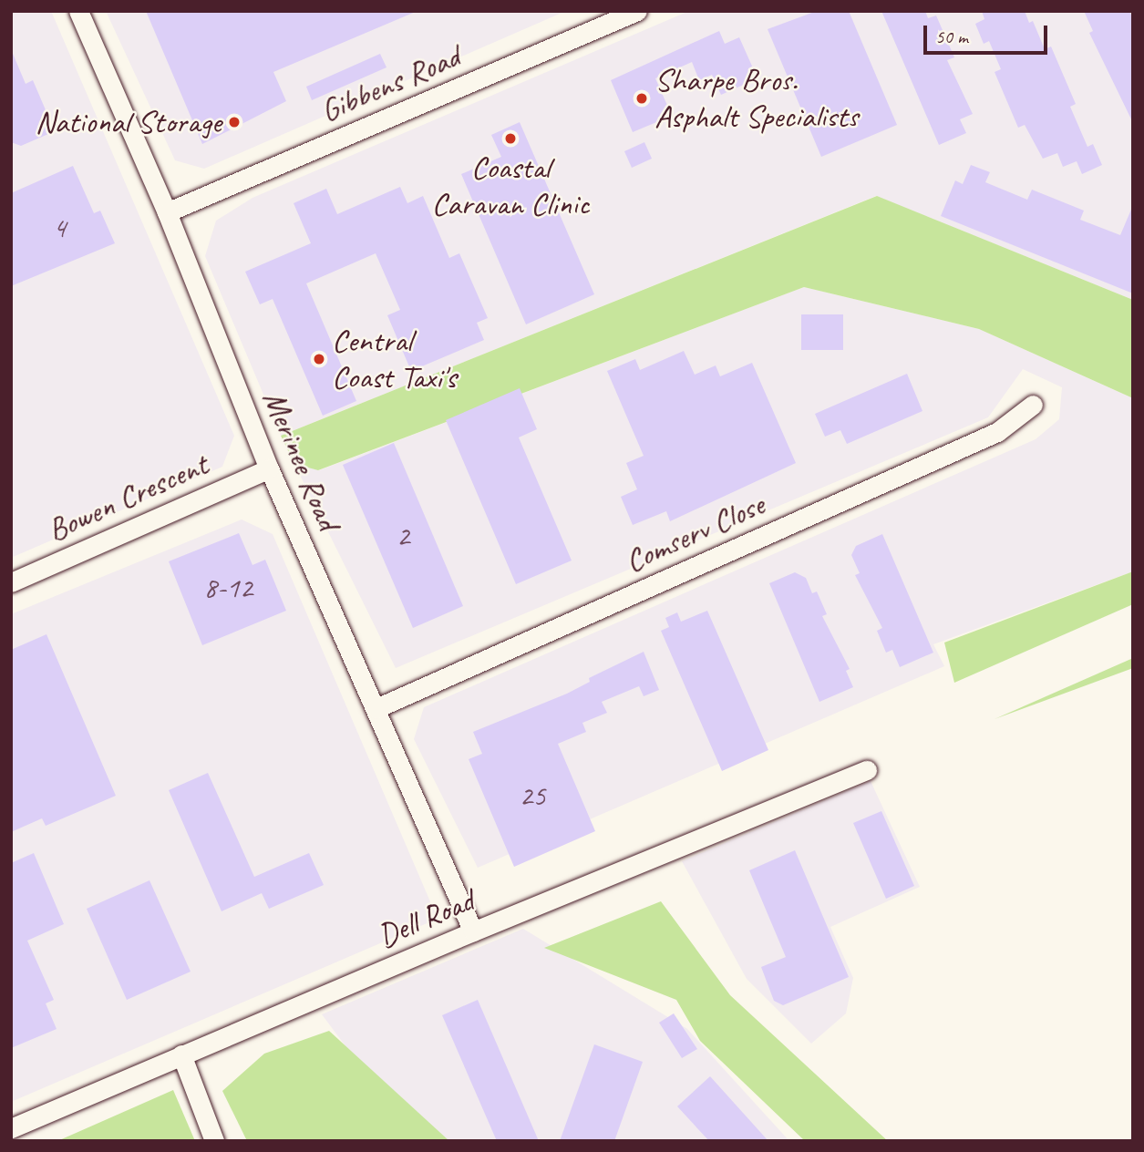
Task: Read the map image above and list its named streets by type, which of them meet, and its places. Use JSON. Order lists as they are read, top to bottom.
{
  "streets": {
    "street": [
      "Gibbens Road",
      "Merinee Road",
      "Bowen Crescent",
      "Comserv Close",
      "Dell Road"
    ]
  },
  "crossings": [
    ["Gibbens Road", "Merinee Road"],
    ["Merinee Road", "Bowen Crescent"],
    ["Merinee Road", "Comserv Close"],
    ["Merinee Road", "Dell Road"]
  ],
  "places": [
    "Sharpe Bros. Asphalt Specialists",
    "National Storage",
    "Coastal Caravan Clinic",
    "Central Coast Taxi's"
  ],
  "house_numbers": [
    "4",
    "2",
    "8-12",
    "25"
  ],
  "scale_bar": "50 m"
}
